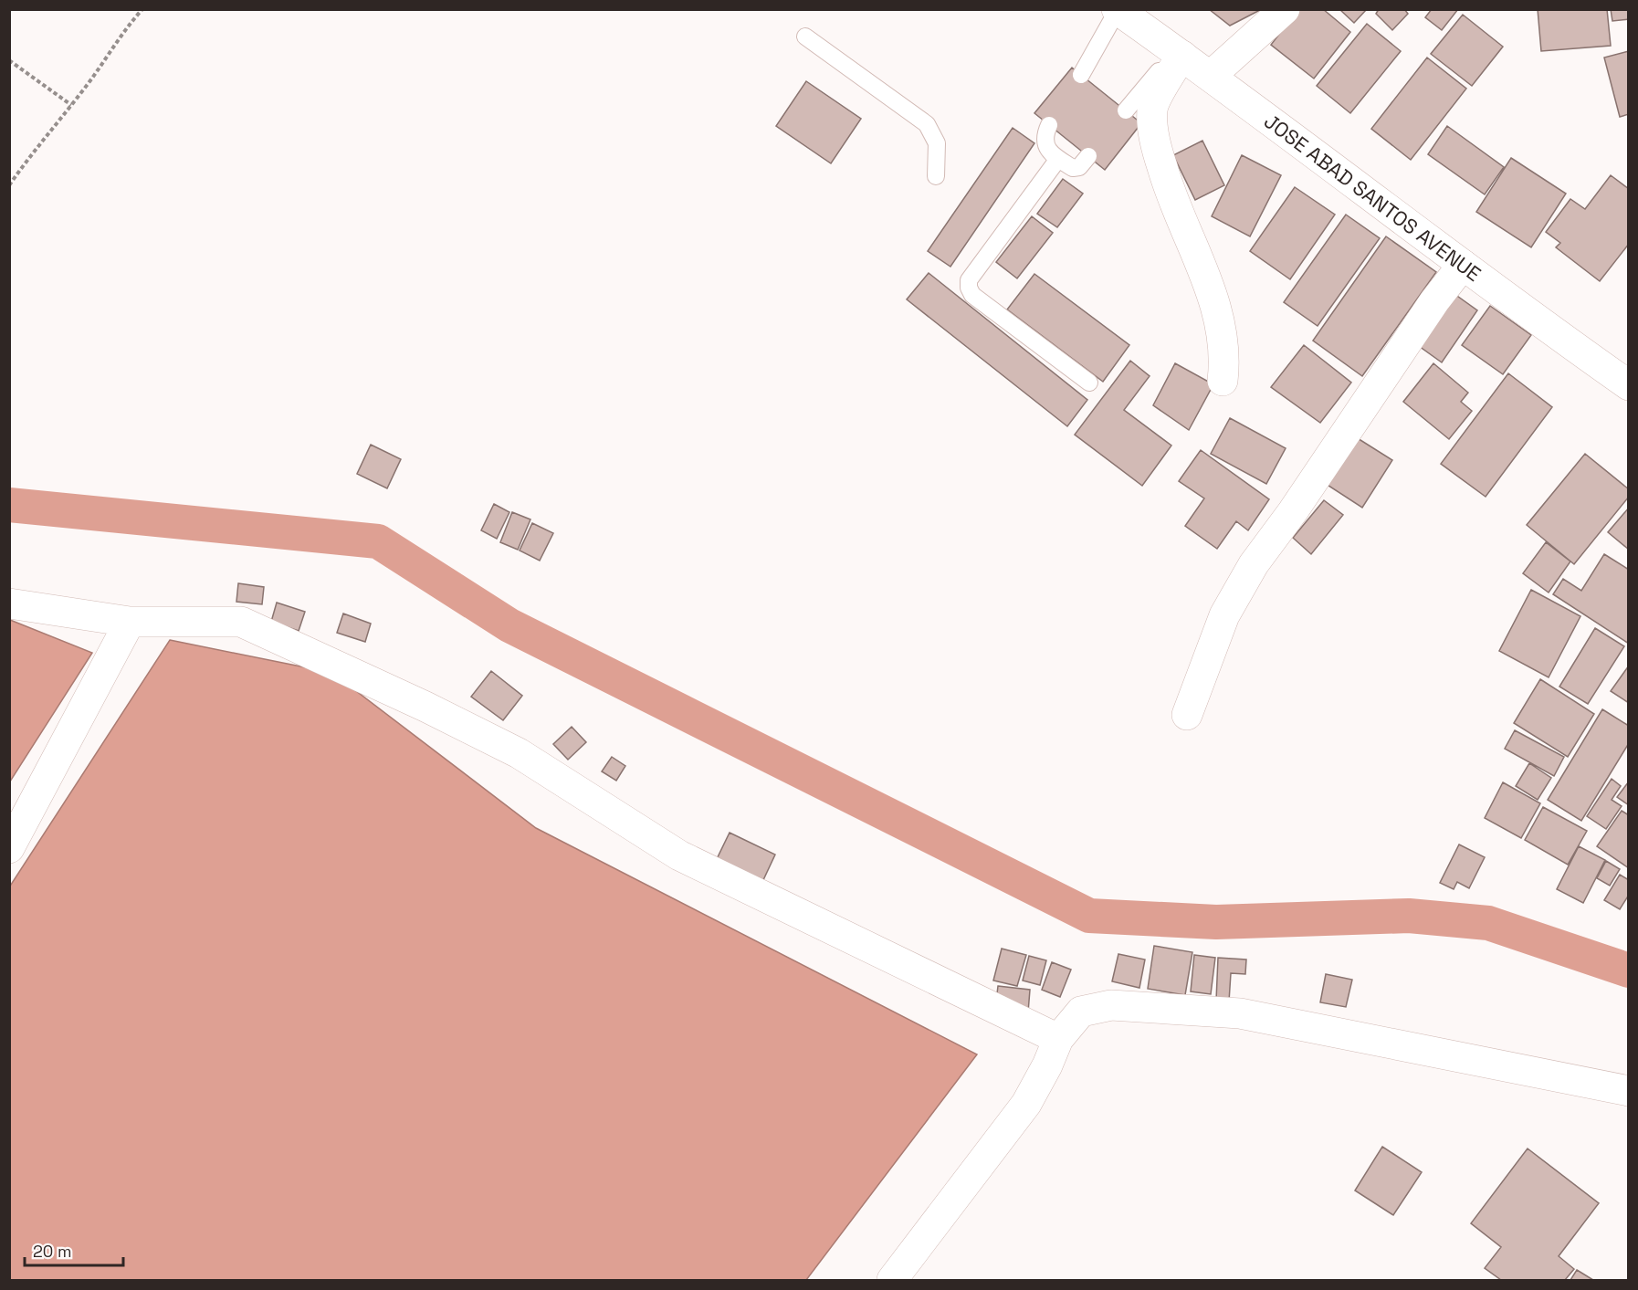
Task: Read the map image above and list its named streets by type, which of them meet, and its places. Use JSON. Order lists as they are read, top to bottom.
{
  "streets": {
    "main road": ["JOSE ABAD SANTOS AVENUE"]
  },
  "scale_bar": "20 m"
}
